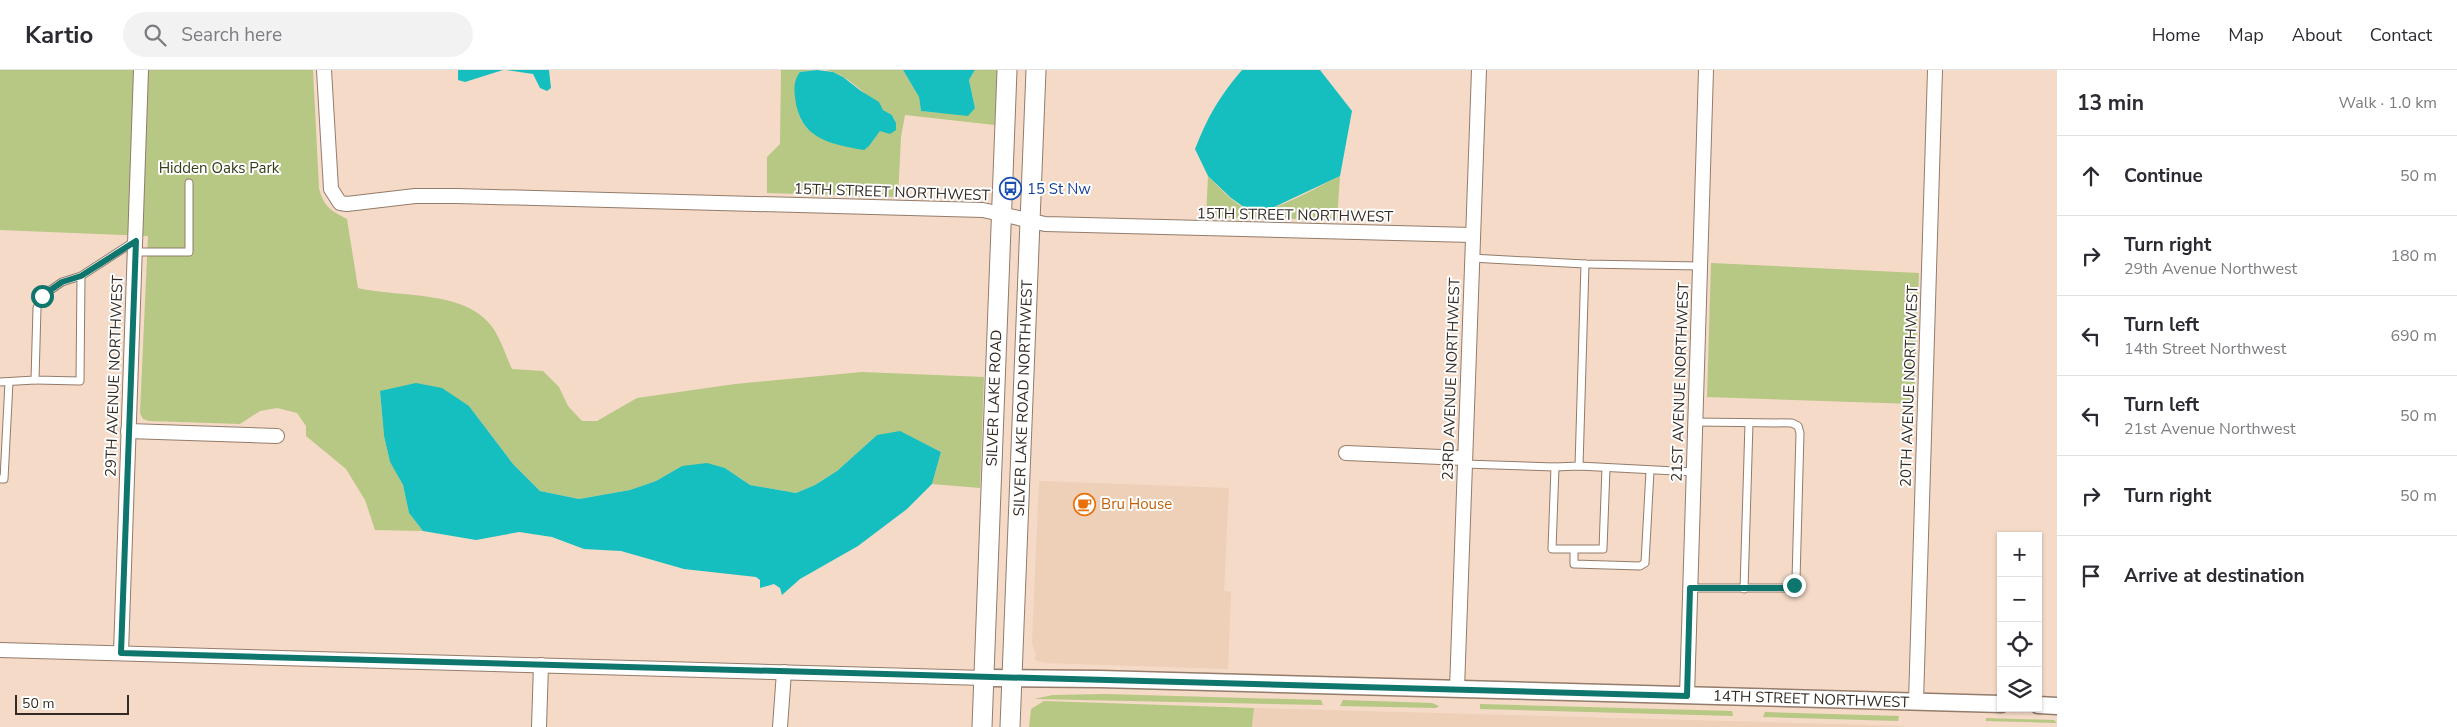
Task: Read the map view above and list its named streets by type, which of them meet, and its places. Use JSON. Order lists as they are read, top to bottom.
{
  "streets": {
    "main road": ["SILVER LAKE ROAD", "SILVER LAKE ROAD NORTHWEST"],
    "street": [
      "15TH STREET NORTHWEST",
      "29TH AVENUE NORTHWEST",
      "23RD AVENUE NORTHWEST",
      "21ST AVENUE NORTHWEST",
      "20TH AVENUE NORTHWEST",
      "14TH STREET NORTHWEST"
    ]
  },
  "crossings": [
    ["15TH STREET NORTHWEST", "23RD AVENUE NORTHWEST"],
    ["15TH STREET NORTHWEST", "SILVER LAKE ROAD"],
    ["15TH STREET NORTHWEST", "SILVER LAKE ROAD NORTHWEST"],
    ["29TH AVENUE NORTHWEST", "14TH STREET NORTHWEST"],
    ["23RD AVENUE NORTHWEST", "14TH STREET NORTHWEST"],
    ["21ST AVENUE NORTHWEST", "14TH STREET NORTHWEST"],
    ["20TH AVENUE NORTHWEST", "14TH STREET NORTHWEST"],
    ["SILVER LAKE ROAD", "14TH STREET NORTHWEST"],
    ["SILVER LAKE ROAD NORTHWEST", "14TH STREET NORTHWEST"]
  ],
  "parks": ["Hidden Oaks Park"],
  "places": {
    "bus stop": ["15 St Nw"],
    "cafe": ["Bru House"]
  },
  "scale_bar": "50 m",
  "page": {
    "header": "Kartio",
    "search": "Search here",
    "nav": [
      "Home",
      "Map",
      "About",
      "Contact"
    ],
    "heading": ["13 min", "Walk · 1.0 km"],
    "list": [
      ["Continue", "50 m"],
      ["Turn right", "29th Avenue Northwest", "180 m"],
      ["Turn left", "14th Street Northwest", "690 m"],
      ["Turn left", "21st Avenue Northwest", "50 m"],
      ["Turn right", "50 m"],
      "Arrive at destination"
    ],
    "map_buttons": ["+", "−"],
    "scale": "50 m"
  }
}
